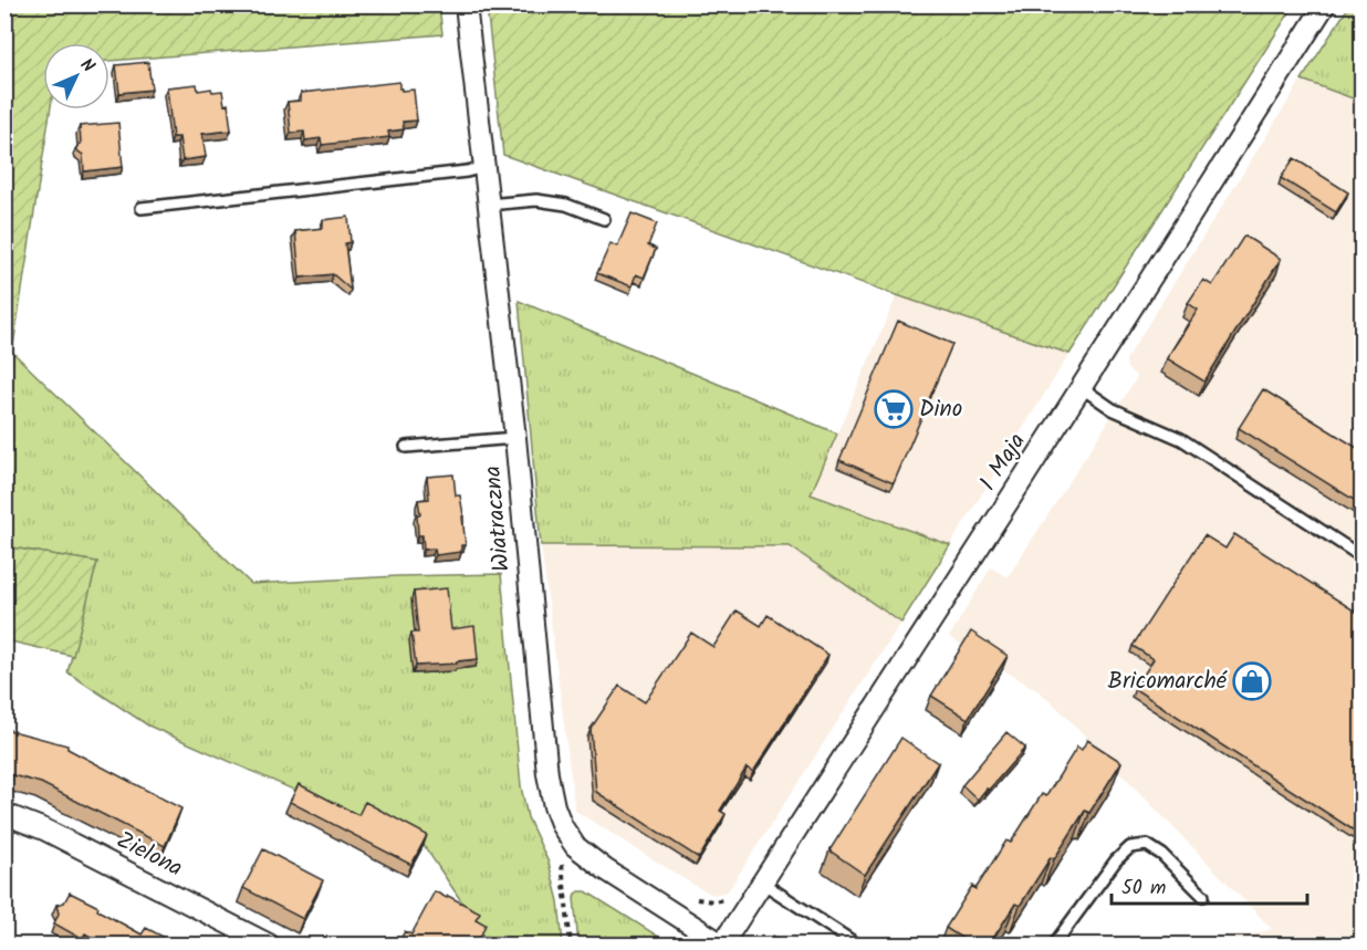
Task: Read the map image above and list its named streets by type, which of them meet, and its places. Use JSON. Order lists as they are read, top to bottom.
{
  "streets": {
    "street": ["1 Maja", "Wiatraczna", "Zielona"]
  },
  "crossings": [
    ["1 Maja", "Wiatraczna"]
  ],
  "places": {
    "supermarket": ["Dino"],
    "shop": ["Bricomarché"]
  },
  "scale_bar": "50 m",
  "north": "top right"
}
